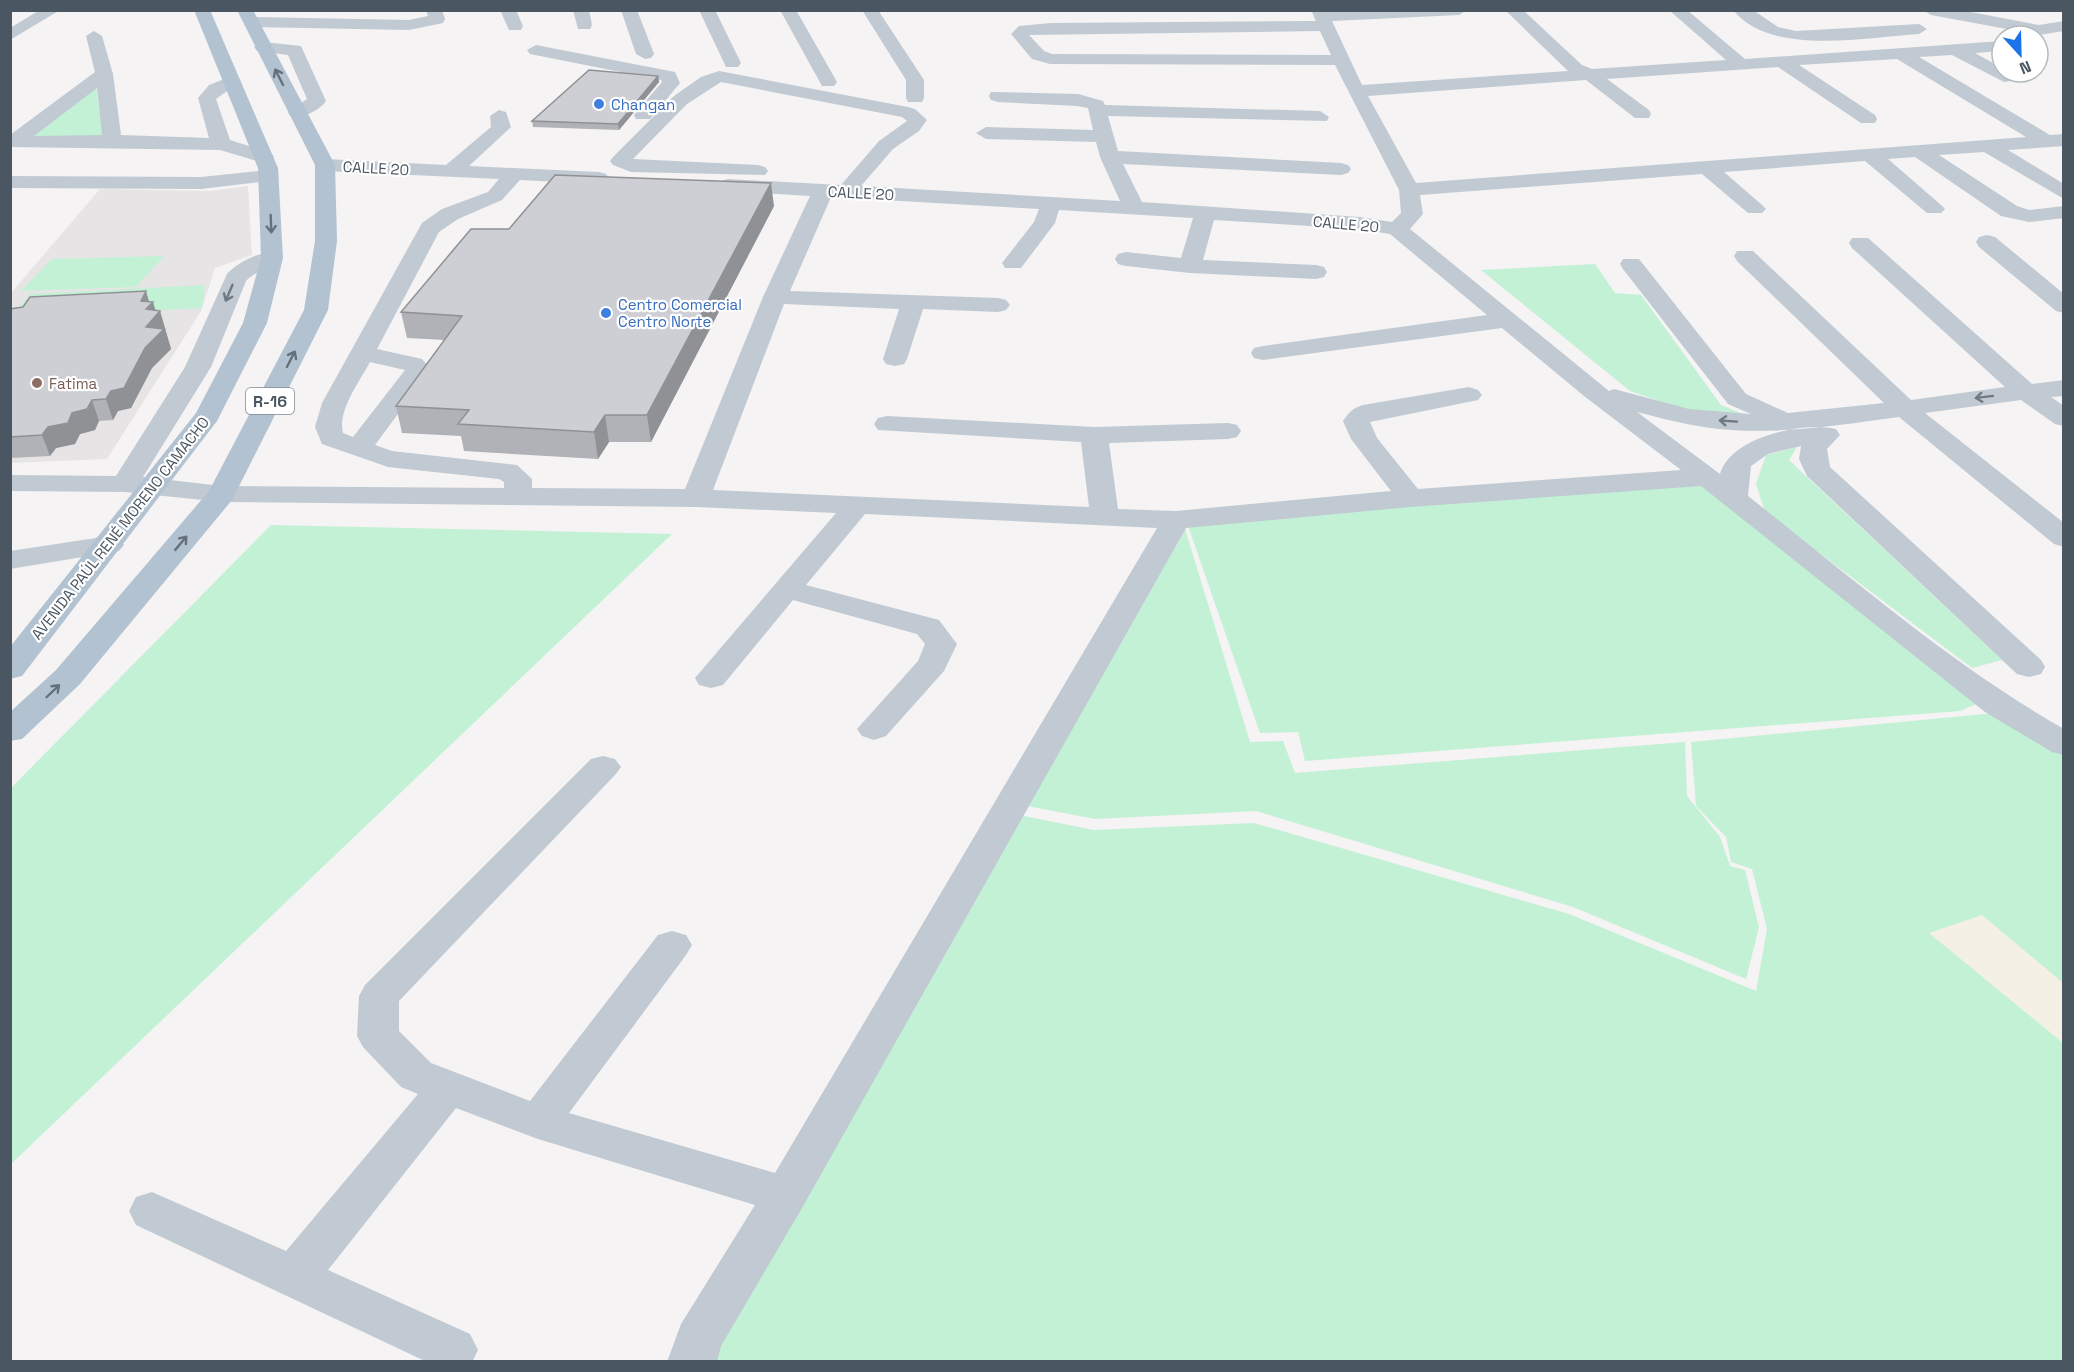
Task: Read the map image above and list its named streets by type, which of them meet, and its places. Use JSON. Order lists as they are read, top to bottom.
{
  "streets": {
    "main road": ["R-16", "AVENIDA PAÚL RENÉ MORENO CAMACHO"],
    "street": ["CALLE 20"]
  },
  "crossings": [
    ["CALLE 20", "R-16"]
  ],
  "places": ["Changan", "Centro Comercial Centro Norte", "Fatima"],
  "north": "bottom"
}
